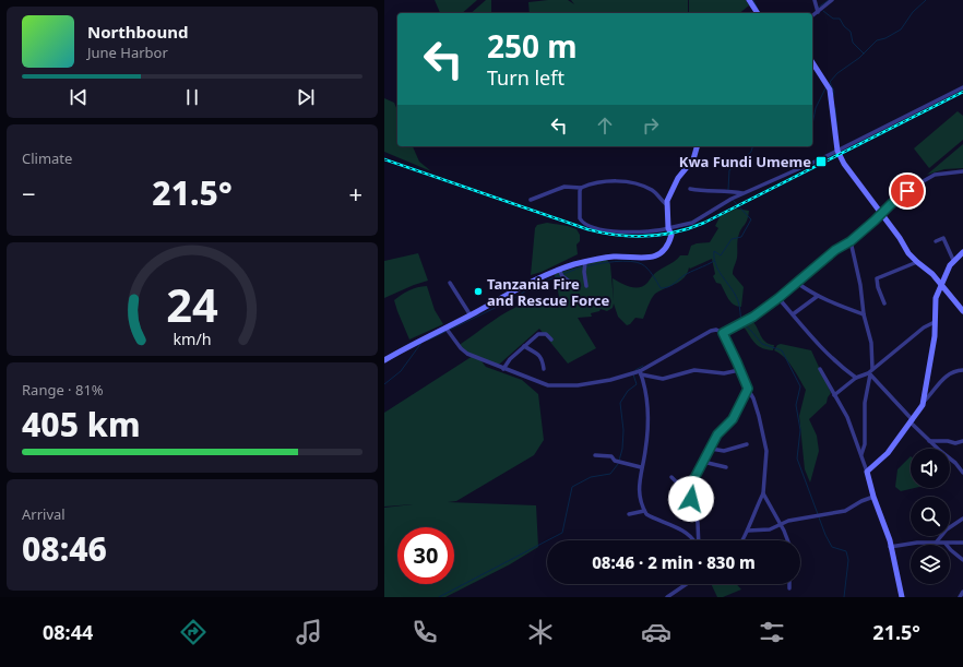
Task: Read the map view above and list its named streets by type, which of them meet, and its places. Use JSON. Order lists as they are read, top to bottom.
{
  "places": {
    "transit": ["Kwa Fundi Umeme"],
    "other": ["Tanzania Fire and Rescue Force"]
  },
  "page": {
    "turn": ["250 m", "Turn left"],
    "song": ["Northbound", "June Harbor"],
    "tile": [
      "Climate",
      ["Range · 81%", "405 km"],
      ["Arrival", "08:46"]
    ],
    "heat": ["−", "21.5°", "+"],
    "limit": "30",
    "trip": "08:46 · 2 min · 830 m",
    "tabs": ["08:44", "21.5°"],
    "gauge": ["24", "km/h"]
  }
}
